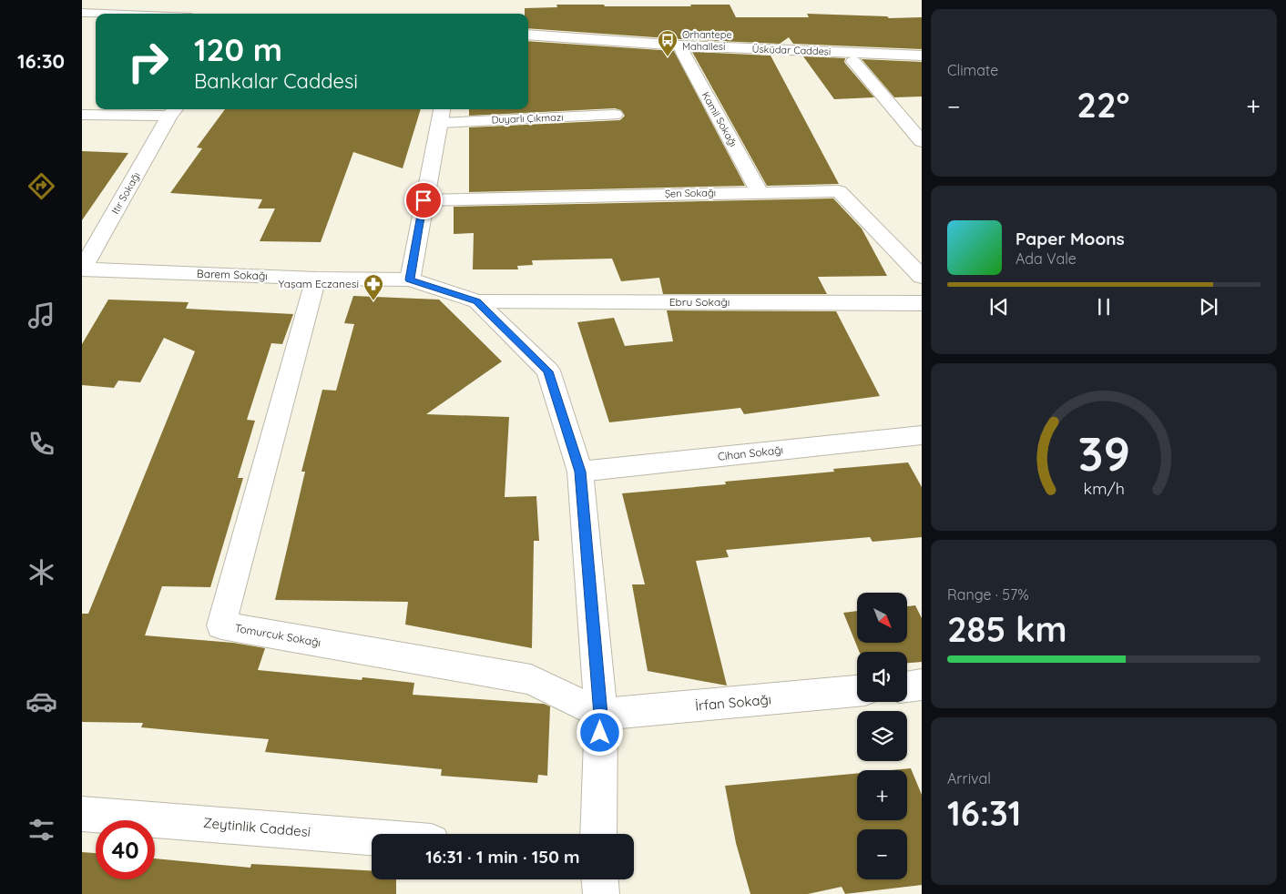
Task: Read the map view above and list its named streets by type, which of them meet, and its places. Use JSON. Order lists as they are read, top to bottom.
{
  "streets": {
    "street": [
      "Üsküdar Caddesi",
      "Duyarlı Çıkmazı",
      "Kamil Sokağı",
      "Itır Sokağı",
      "Şen Sokağı",
      "Barem Sokağı",
      "Ebru Sokağı",
      "Cihan Sokağı",
      "Tomurcuk Sokağı",
      "İrfan Sokağı",
      "Zeytinlik Caddesi"
    ]
  },
  "crossings": [
    ["Üsküdar Caddesi", "Kamil Sokağı"],
    ["Kamil Sokağı", "Şen Sokağı"],
    ["Itır Sokağı", "Barem Sokağı"],
    ["Barem Sokağı", "Ebru Sokağı"],
    ["Barem Sokağı", "Tomurcuk Sokağı"],
    ["Tomurcuk Sokağı", "İrfan Sokağı"]
  ],
  "places": {
    "bus stop": ["Orhantepe Mahallesi"],
    "pharmacy": ["Yaşam Eczanesi"]
  },
  "north": "bottom right",
  "page": {
    "tabs": "16:30",
    "tile": [
      "Climate",
      ["Range · 57%", "285 km"],
      ["Arrival", "16:31"]
    ],
    "turn": ["120 m", "Bankalar Caddesi"],
    "heat": ["−", "22°", "+"],
    "song": ["Paper Moons", "Ada Vale"],
    "map_buttons": ["+", "−"],
    "limit": "40",
    "trip": "16:31 · 1 min · 150 m",
    "gauge": ["39", "km/h"]
  }
}
